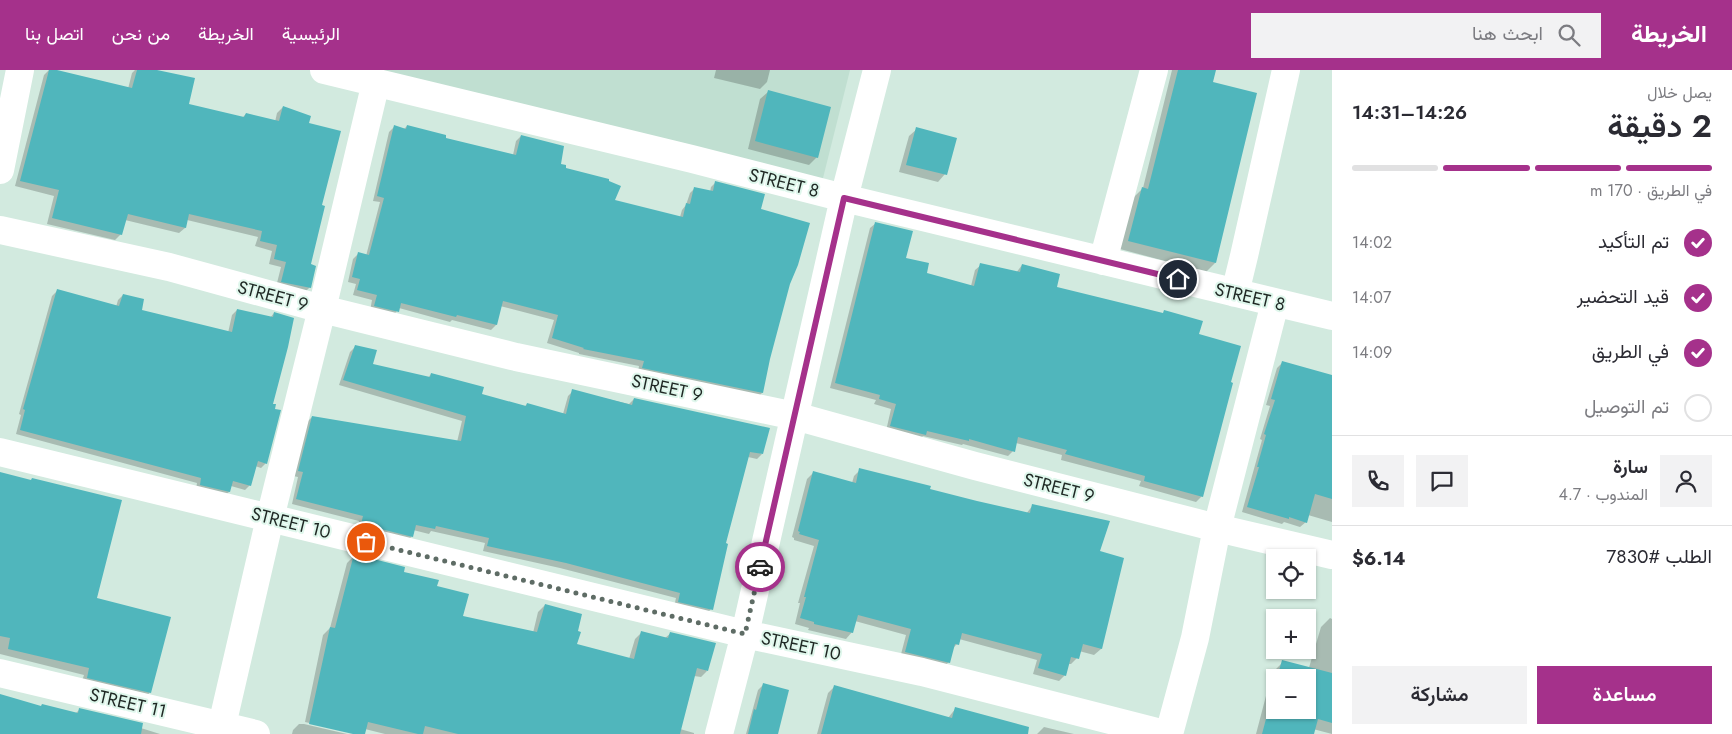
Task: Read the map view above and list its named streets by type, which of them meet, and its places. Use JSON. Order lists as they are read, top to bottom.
{
  "streets": {
    "street": [
      "STREET 8",
      "STREET 9",
      "STREET 10",
      "STREET 11"
    ]
  },
  "page": {
    "header": "الخريطة",
    "search": "ابحث هنا",
    "nav": [
      "الرئيسية",
      "الخريطة",
      "من نحن",
      "اتصل بنا"
    ],
    "heading": ["2 دقيقة", "يصل خلال", "14:26–14:31"],
    "panel": [
      "سارة",
      "المندوب · 4.7",
      "الطلب #7830",
      "$6.14"
    ],
    "bar": "في الطريق · 170 m",
    "list": [
      ["تم التأكيد", "14:02"],
      ["قيد التحضير", "14:07"],
      ["في الطريق", "14:09"],
      "تم التوصيل"
    ],
    "map_buttons": ["+", "−"],
    "buttons": ["مساعدة", "مشاركة"]
  }
}
